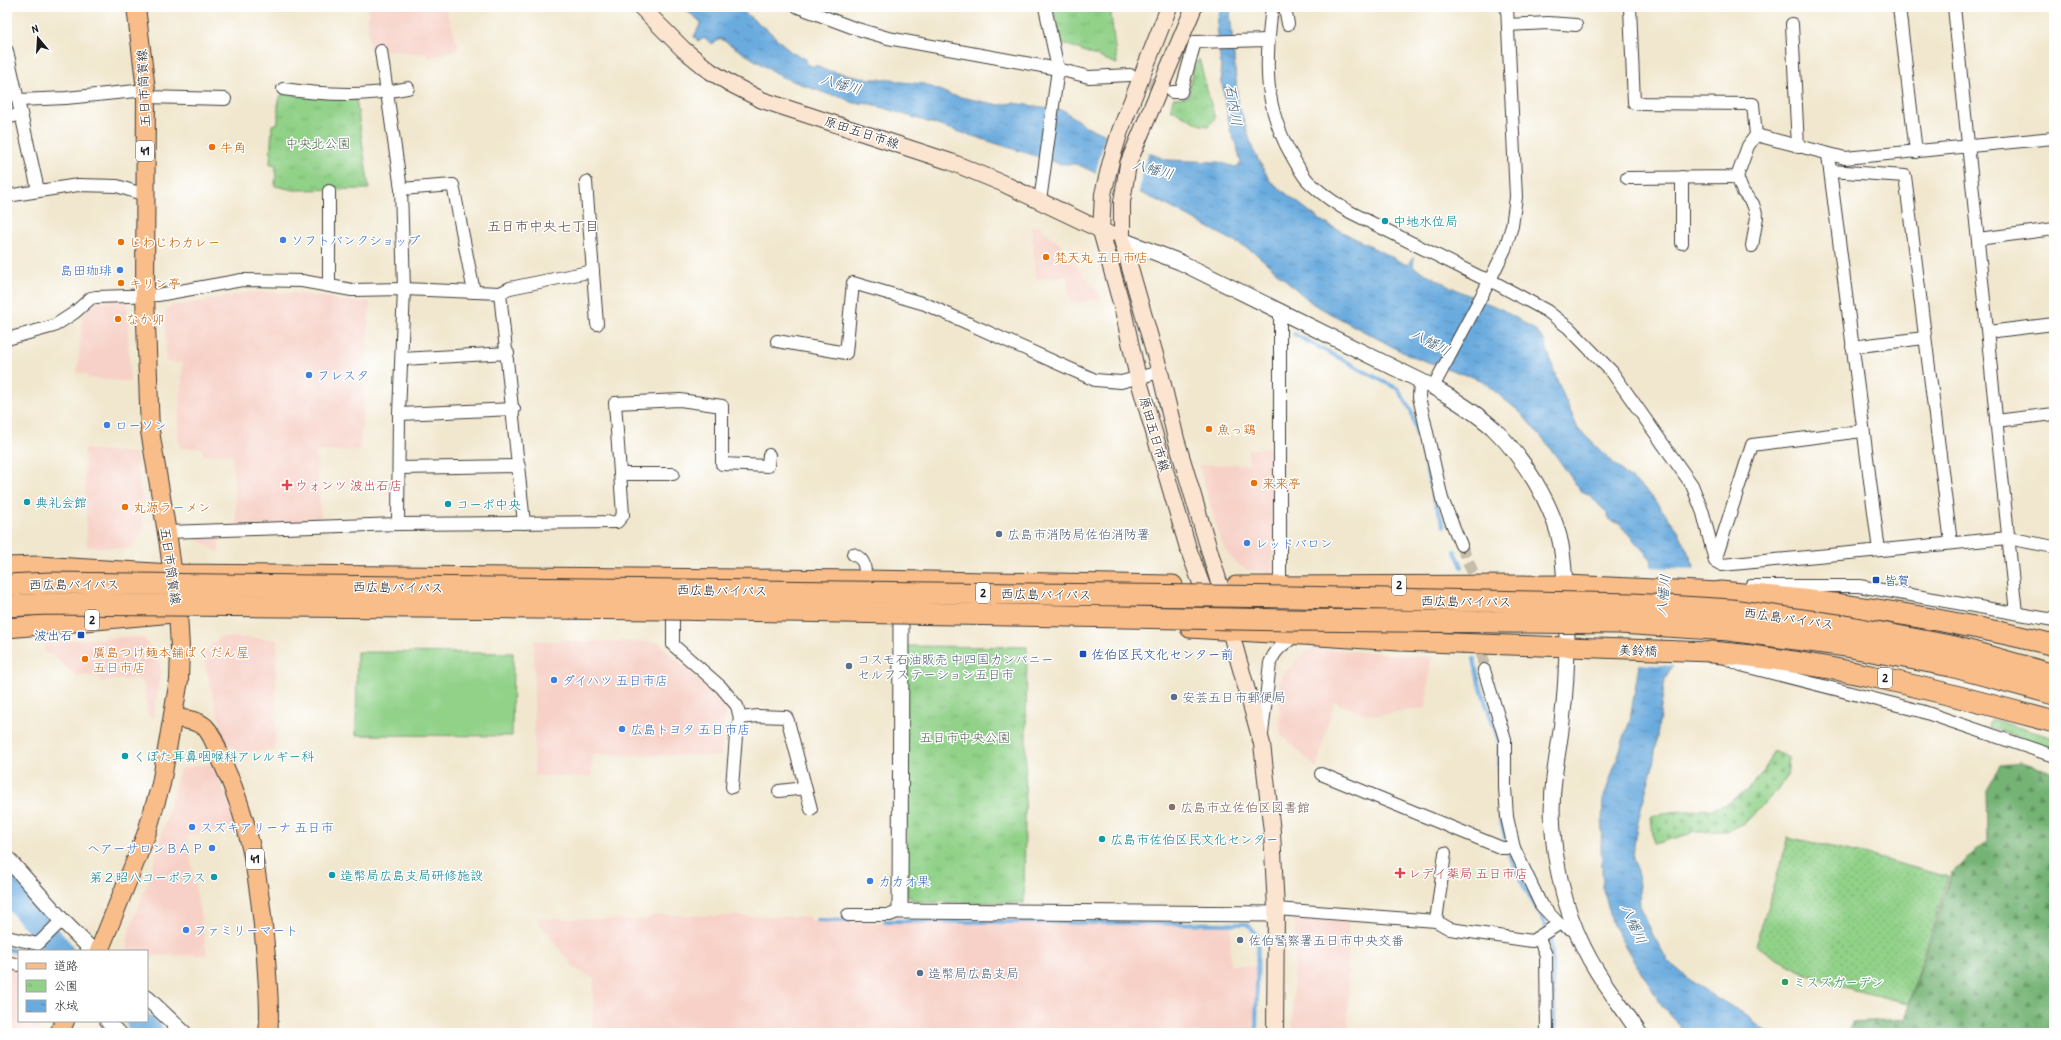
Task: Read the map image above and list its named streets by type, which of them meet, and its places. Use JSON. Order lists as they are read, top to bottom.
{
  "streets": {
    "highway": ["西広島バイパス", "2", "美鈴橋"],
    "main road": ["五日市筒賀線", "原田五日市線", "41"]
  },
  "crossings": [
    ["五日市筒賀線", "41"],
    ["五日市筒賀線", "西広島バイパス"],
    ["五日市筒賀線", "2"],
    ["原田五日市線", "西広島バイパス"],
    ["原田五日市線", "2"],
    ["西広島バイパス", "2"],
    ["2", "美鈴橋"]
  ],
  "districts": ["五日市中央七丁目"],
  "water": ["八幡川", "石内川"],
  "parks": ["中央北公園", "五日市中央公園"],
  "places": {
    "other": [
      "牛角",
      "中地水位局",
      "ソフトバンクショップ",
      "じわじわカレー",
      "梵天丸 五日市店",
      "島田珈琲",
      "キリン亭",
      "なか卯",
      "フレスタ",
      "ローソン",
      "魚っ鶏",
      "来来亭",
      "典礼会館",
      "コーポ中央",
      "丸源ラーメン",
      "広島市消防局佐伯消防署",
      "レッドバロン",
      "廣島つけ麺本舗ばくだん屋 五日市店",
      "コスモ石油販売 中四国カンパニー セルフステーション五日市",
      "ダイハツ 五日市店",
      "安芸五日市郵便局",
      "広島トヨタ 五日市店",
      "くぼた耳鼻咽喉科アレルギー科",
      "広島市立佐伯区図書館",
      "スズキアリーナ 五日市",
      "広島市佐伯区民文化センター",
      "ヘアーサロンＢＡＰ",
      "造幣局広島支局研修施設",
      "第２昭八コーポラス",
      "カカオ果",
      "ファミリーマート",
      "佐伯警察署五日市中央交番",
      "造幣局広島支局",
      "ミスズガーデン"
    ],
    "health": ["ウォンツ 波出石店", "レデイ薬局 五日市店"],
    "transit": ["皆賀", "波出石", "佐伯区民文化センター前"]
  },
  "legend": ["道路", "公園", "水域"],
  "north": "top"
}
